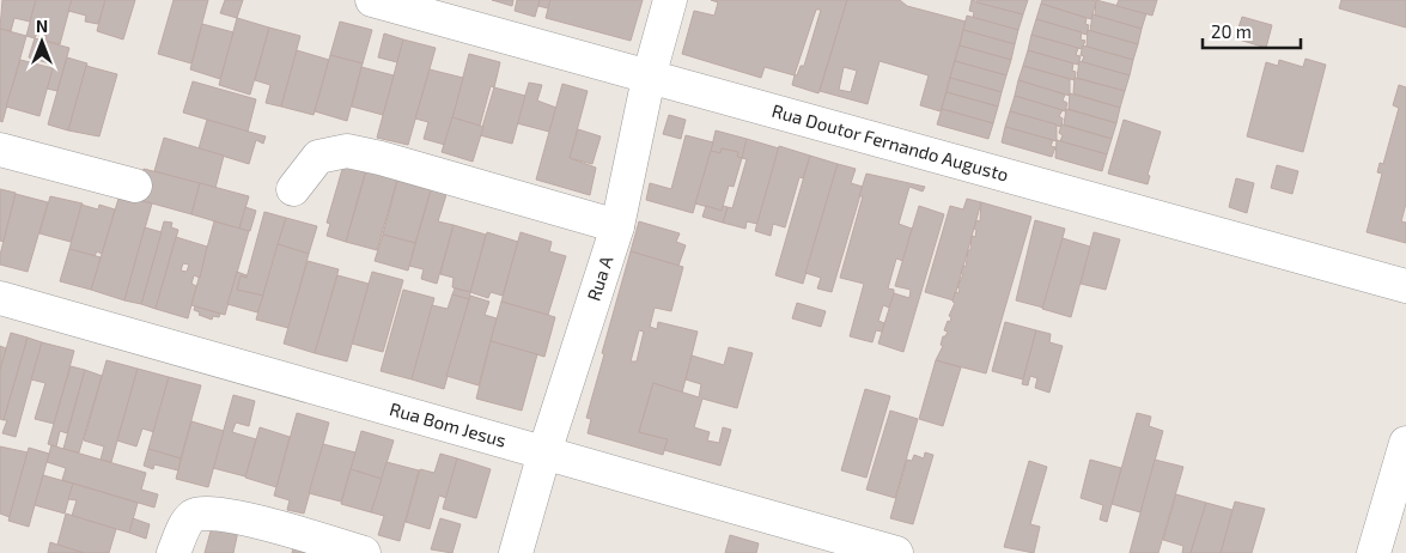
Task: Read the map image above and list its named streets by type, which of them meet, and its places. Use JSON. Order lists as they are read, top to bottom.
{
  "streets": {
    "street": ["Rua Doutor Fernando Augusto", "Rua A", "Rua Bom Jesus"]
  },
  "crossings": [
    ["Rua Doutor Fernando Augusto", "Rua A"],
    ["Rua A", "Rua Bom Jesus"]
  ],
  "scale_bar": "20 m",
  "north": "top"
}
